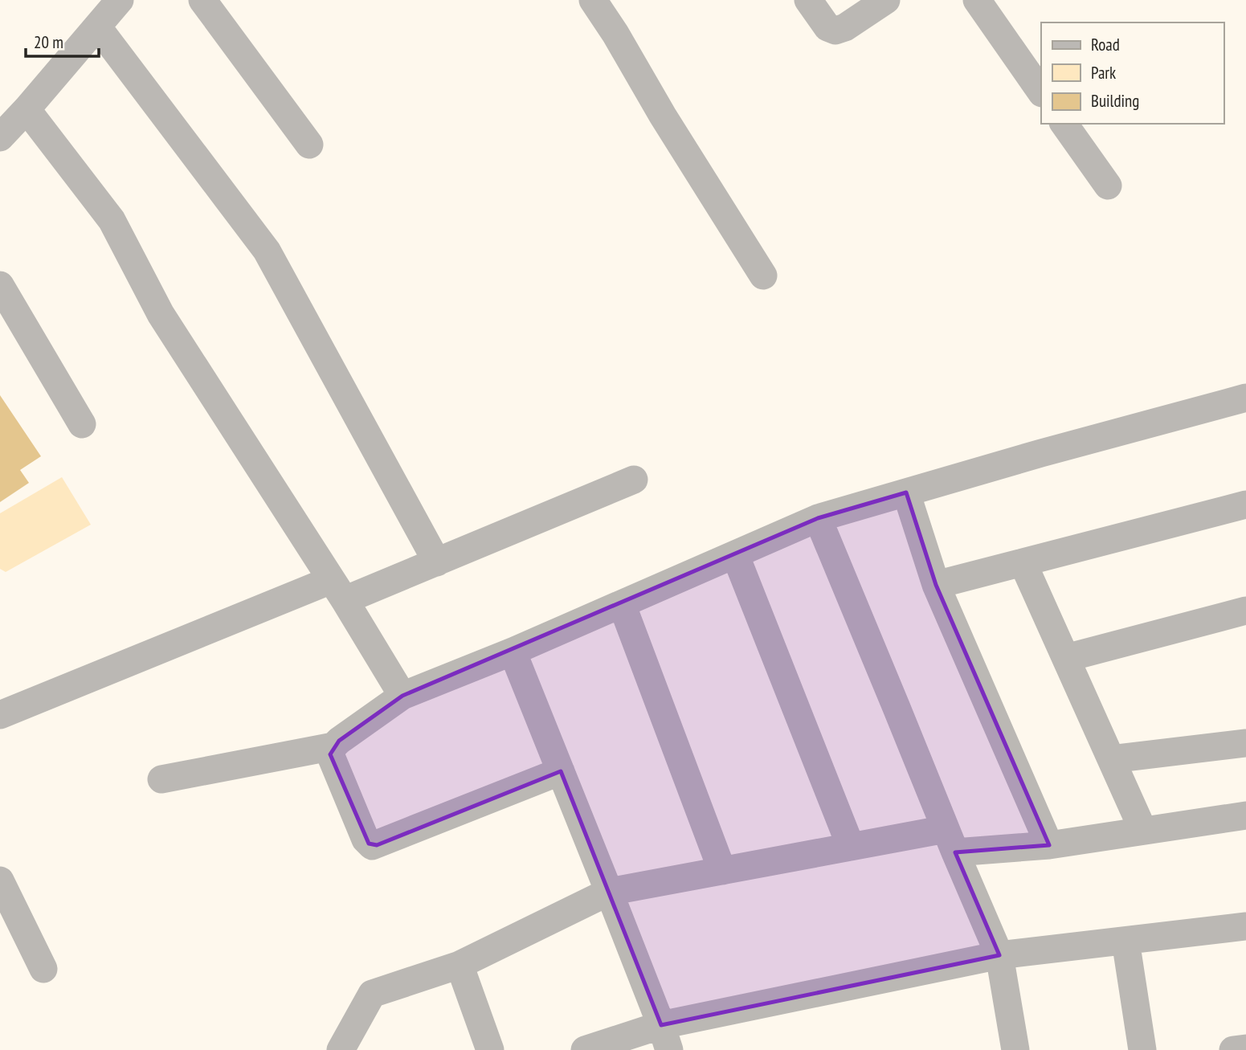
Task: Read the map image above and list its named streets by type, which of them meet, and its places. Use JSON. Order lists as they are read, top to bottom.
{
  "legend": ["Road", "Park", "Building"],
  "scale_bar": "20 m"
}
